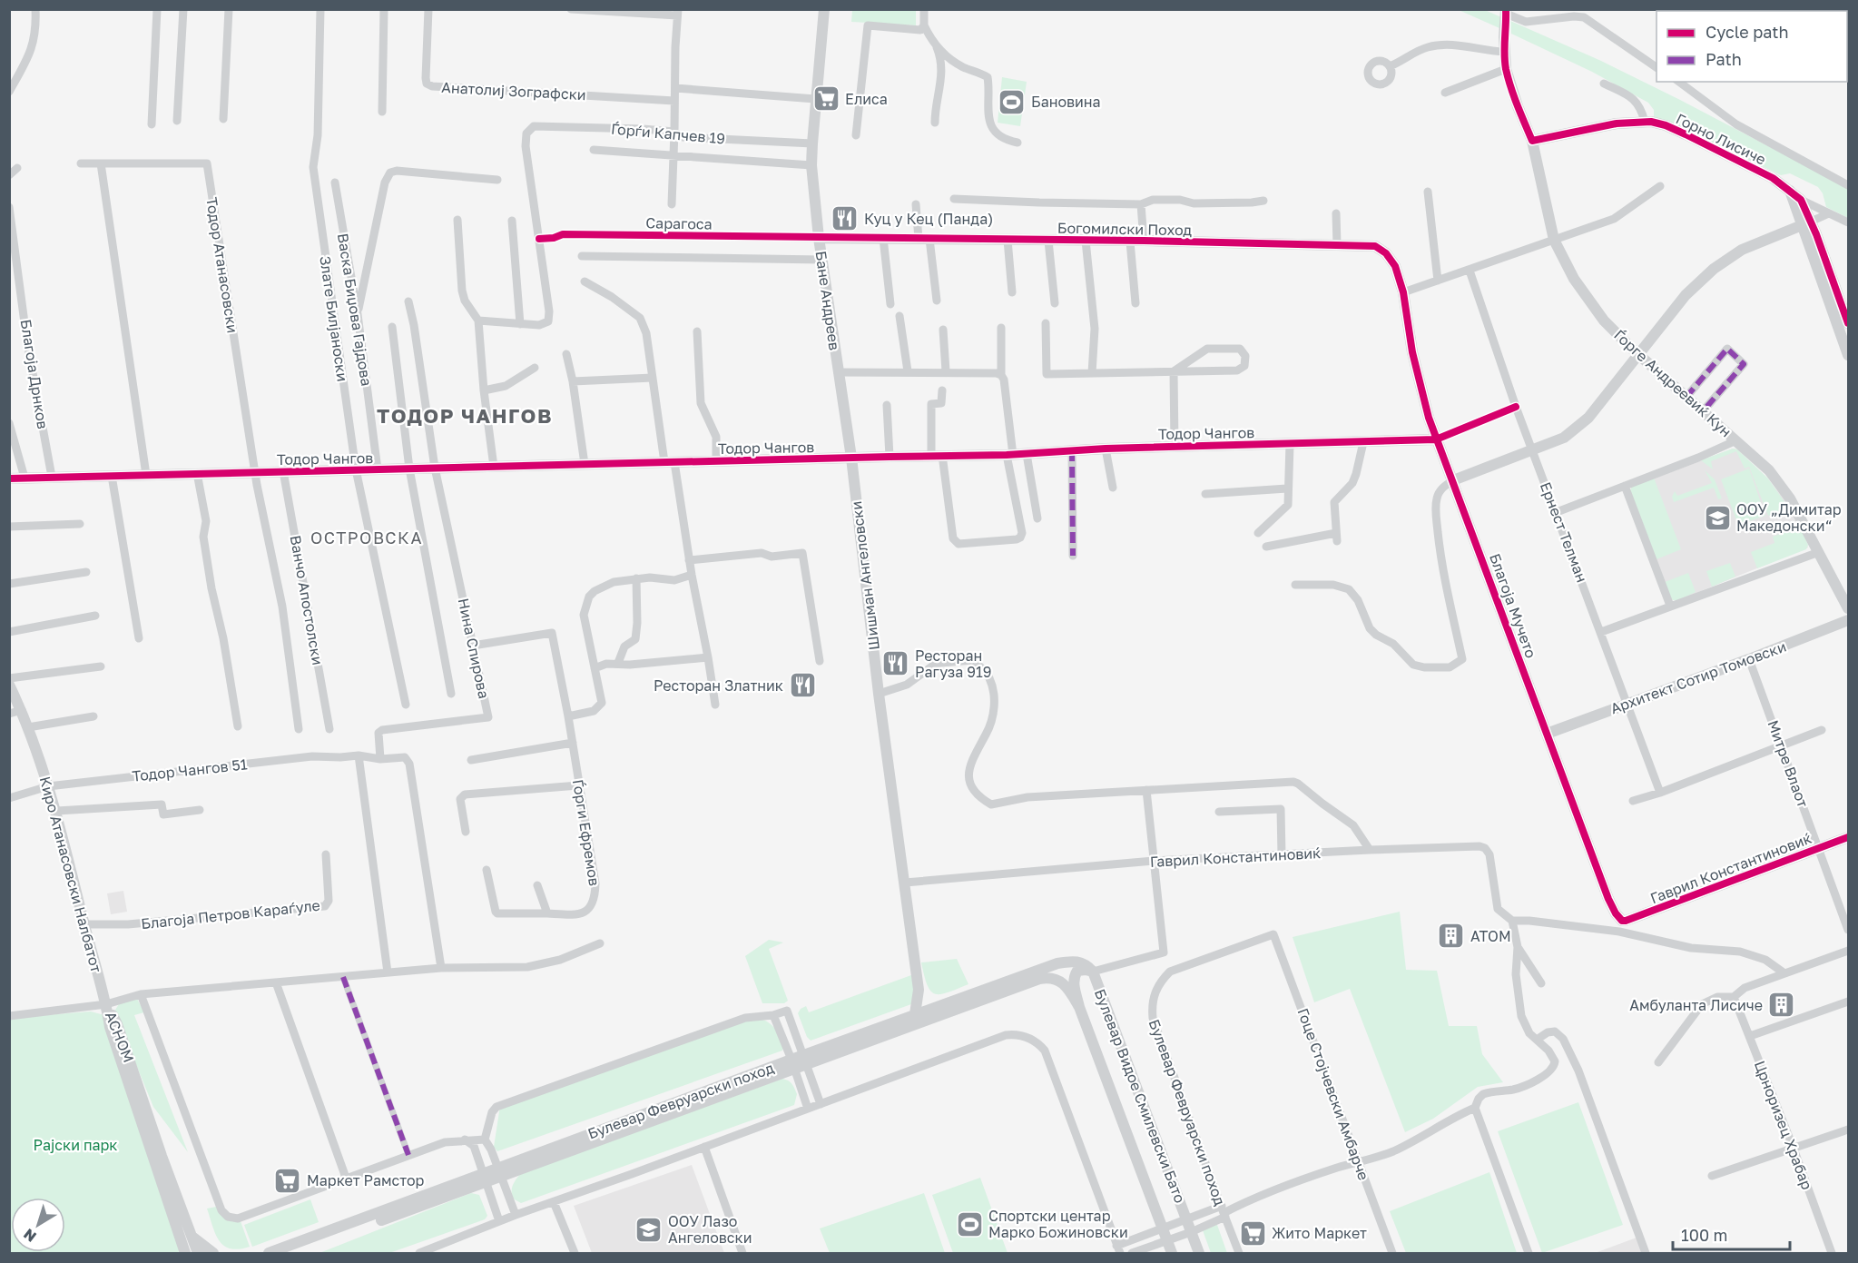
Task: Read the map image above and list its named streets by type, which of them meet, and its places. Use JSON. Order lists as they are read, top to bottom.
{
  "streets": {
    "street": [
      "Анатолиј Зографски",
      "Ѓорѓи Капчев 19",
      "Горно Лисиче",
      "Сарагоса",
      "Богомилски Поход",
      "Тодор Атанасовски",
      "Бане Андреев",
      "Васка Биџова Гајдова",
      "Злате Билјаноски",
      "Благоја Дрнков",
      "Ѓорге Андреевиќ Кун",
      "Тодор Чангов",
      "Ернест Телман",
      "Шишман Ангеловски",
      "Ванчо Апостолски",
      "Благоја Мучето",
      "Нина Спирова",
      "Архитект Сотир Томовски",
      "Митре Влаот",
      "Тодор Чангов 51",
      "Ѓорги Ефремов",
      "Гаврил Константиновиќ",
      "Киро Атанасовски Налбатот",
      "Благоја Петров Караѓуле",
      "АСНОМ",
      "Гоце Стојчевски Амбарче",
      "Булевар Видое Смилевски Бато",
      "Булевар Февруарски поход",
      "Црноризец Храбар"
    ]
  },
  "crossings": [
    ["Ѓорѓи Капчев 19", "Сарагоса"],
    ["Ѓорѓи Капчев 19", "Бане Андреев"],
    ["Горно Лисиче", "Ѓорге Андреевиќ Кун"],
    ["Сарагоса", "Богомилски Поход"],
    ["Сарагоса", "Бане Андреев"],
    ["Богомилски Поход", "Бане Андреев"],
    ["Богомилски Поход", "Благоја Мучето"],
    ["Тодор Атанасовски", "Тодор Чангов"],
    ["Бане Андреев", "Тодор Чангов"],
    ["Бане Андреев", "Шишман Ангеловски"],
    ["Васка Биџова Гајдова", "Злате Билјаноски"],
    ["Васка Биџова Гајдова", "Тодор Чангов"],
    ["Злате Билјаноски", "Тодор Чангов"],
    ["Благоја Дрнков", "Тодор Чангов"],
    ["Тодор Чангов", "Ернест Телман"],
    ["Тодор Чангов", "Шишман Ангеловски"],
    ["Тодор Чангов", "Ванчо Апостолски"],
    ["Тодор Чангов", "Благоја Мучето"],
    ["Тодор Чангов", "Нина Спирова"],
    ["Ернест Телман", "Архитект Сотир Томовски"],
    ["Благоја Мучето", "Архитект Сотир Томовски"],
    ["Благоја Мучето", "Гаврил Константиновиќ"],
    ["Нина Спирова", "Тодор Чангов 51"],
    ["Нина Спирова", "Ѓорги Ефремов"],
    ["Архитект Сотир Томовски", "Митре Влаот"],
    ["Митре Влаот", "Гаврил Константиновиќ"],
    ["Тодор Чангов 51", "Киро Атанасовски Налбатот"],
    ["Киро Атанасовски Налбатот", "Благоја Петров Караѓуле"],
    ["Киро Атанасовски Налбатот", "АСНОМ"],
    ["Гоце Стојчевски Амбарче", "Булевар Февруарски поход"],
    ["Булевар Видое Смилевски Бато", "Булевар Февруарски поход"]
  ],
  "districts": ["ТОДОР ЧАНГОВ", "ОСТРОВСКА"],
  "parks": ["Рајски парк"],
  "places": {
    "supermarket": ["Елиса", "Маркет Рамстор", "Жито Маркет"],
    "sports": ["Бановина", "Спортски центар Марко Божиновски"],
    "restaurant": ["Куц у Кец (Панда)", "Ресторан Рагуза 919", "Ресторан Златник"],
    "school or university": ["ООУ „Димитар Македонски“", "ООУ Лазо Ангеловски"],
    "building": ["АТОМ", "Амбуланта Лисиче"]
  },
  "legend": ["Cycle path", "Path"],
  "scale_bar": "100 m",
  "north": "bottom left"
}
